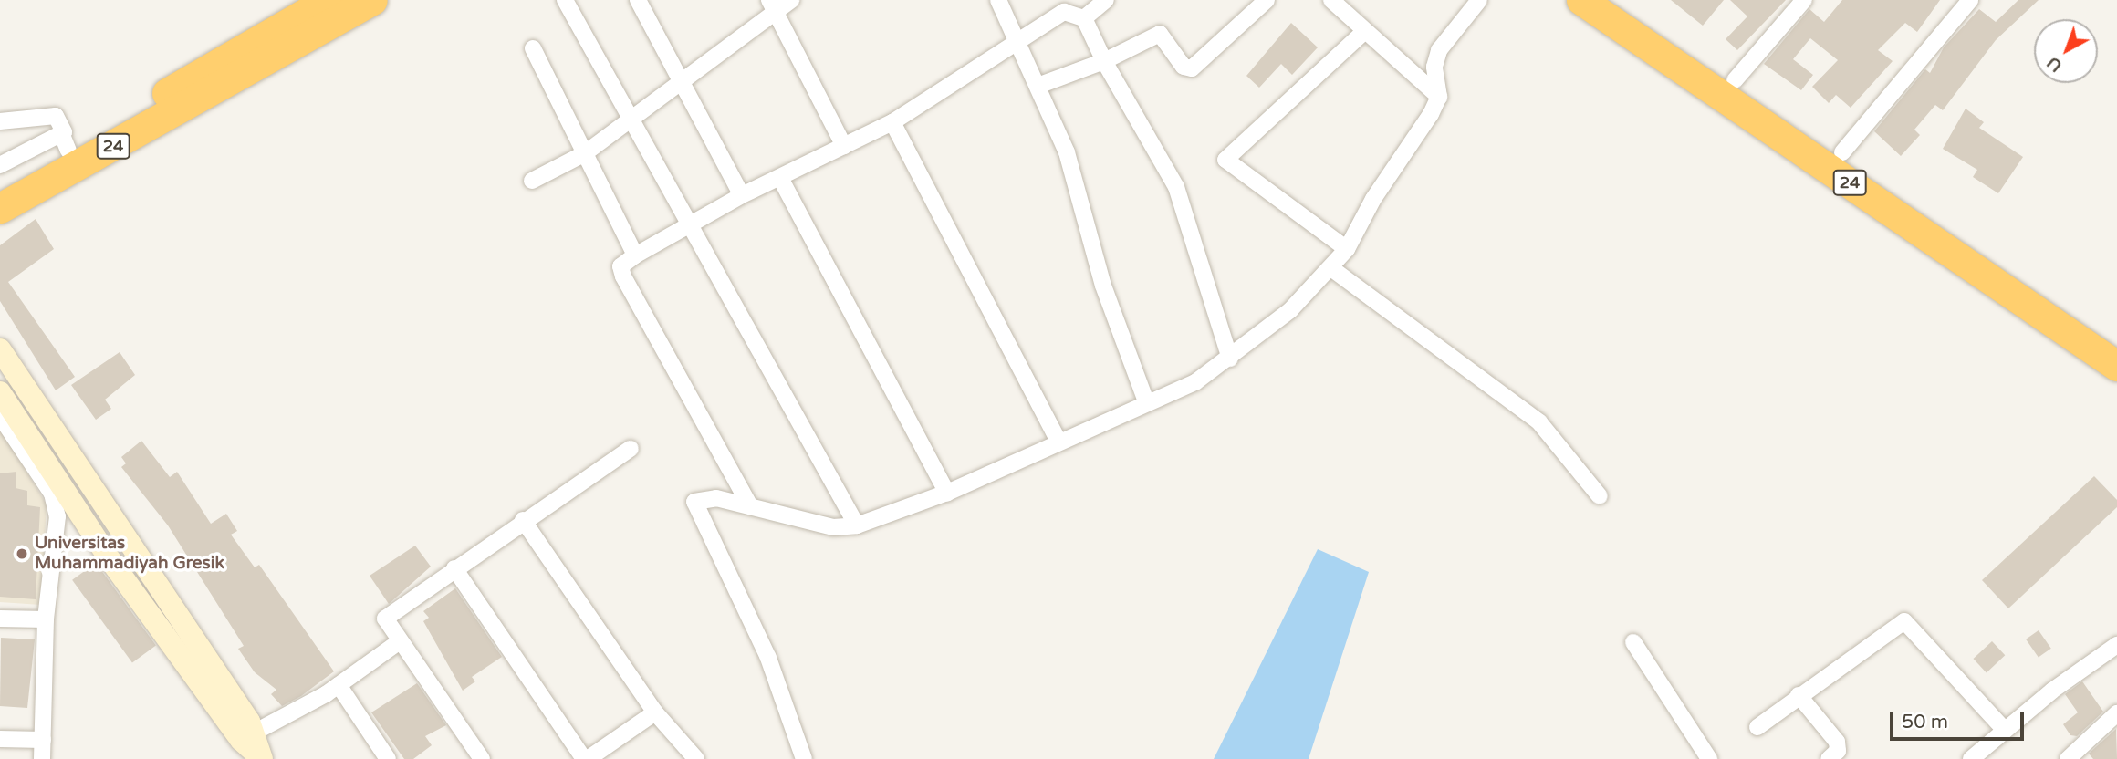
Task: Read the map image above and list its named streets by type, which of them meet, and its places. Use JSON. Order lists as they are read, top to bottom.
{
  "streets": {
    "highway": ["24"]
  },
  "places": ["Universitas Muhammadiyah Gresik"],
  "scale_bar": "50 m",
  "north": "bottom left"
}
